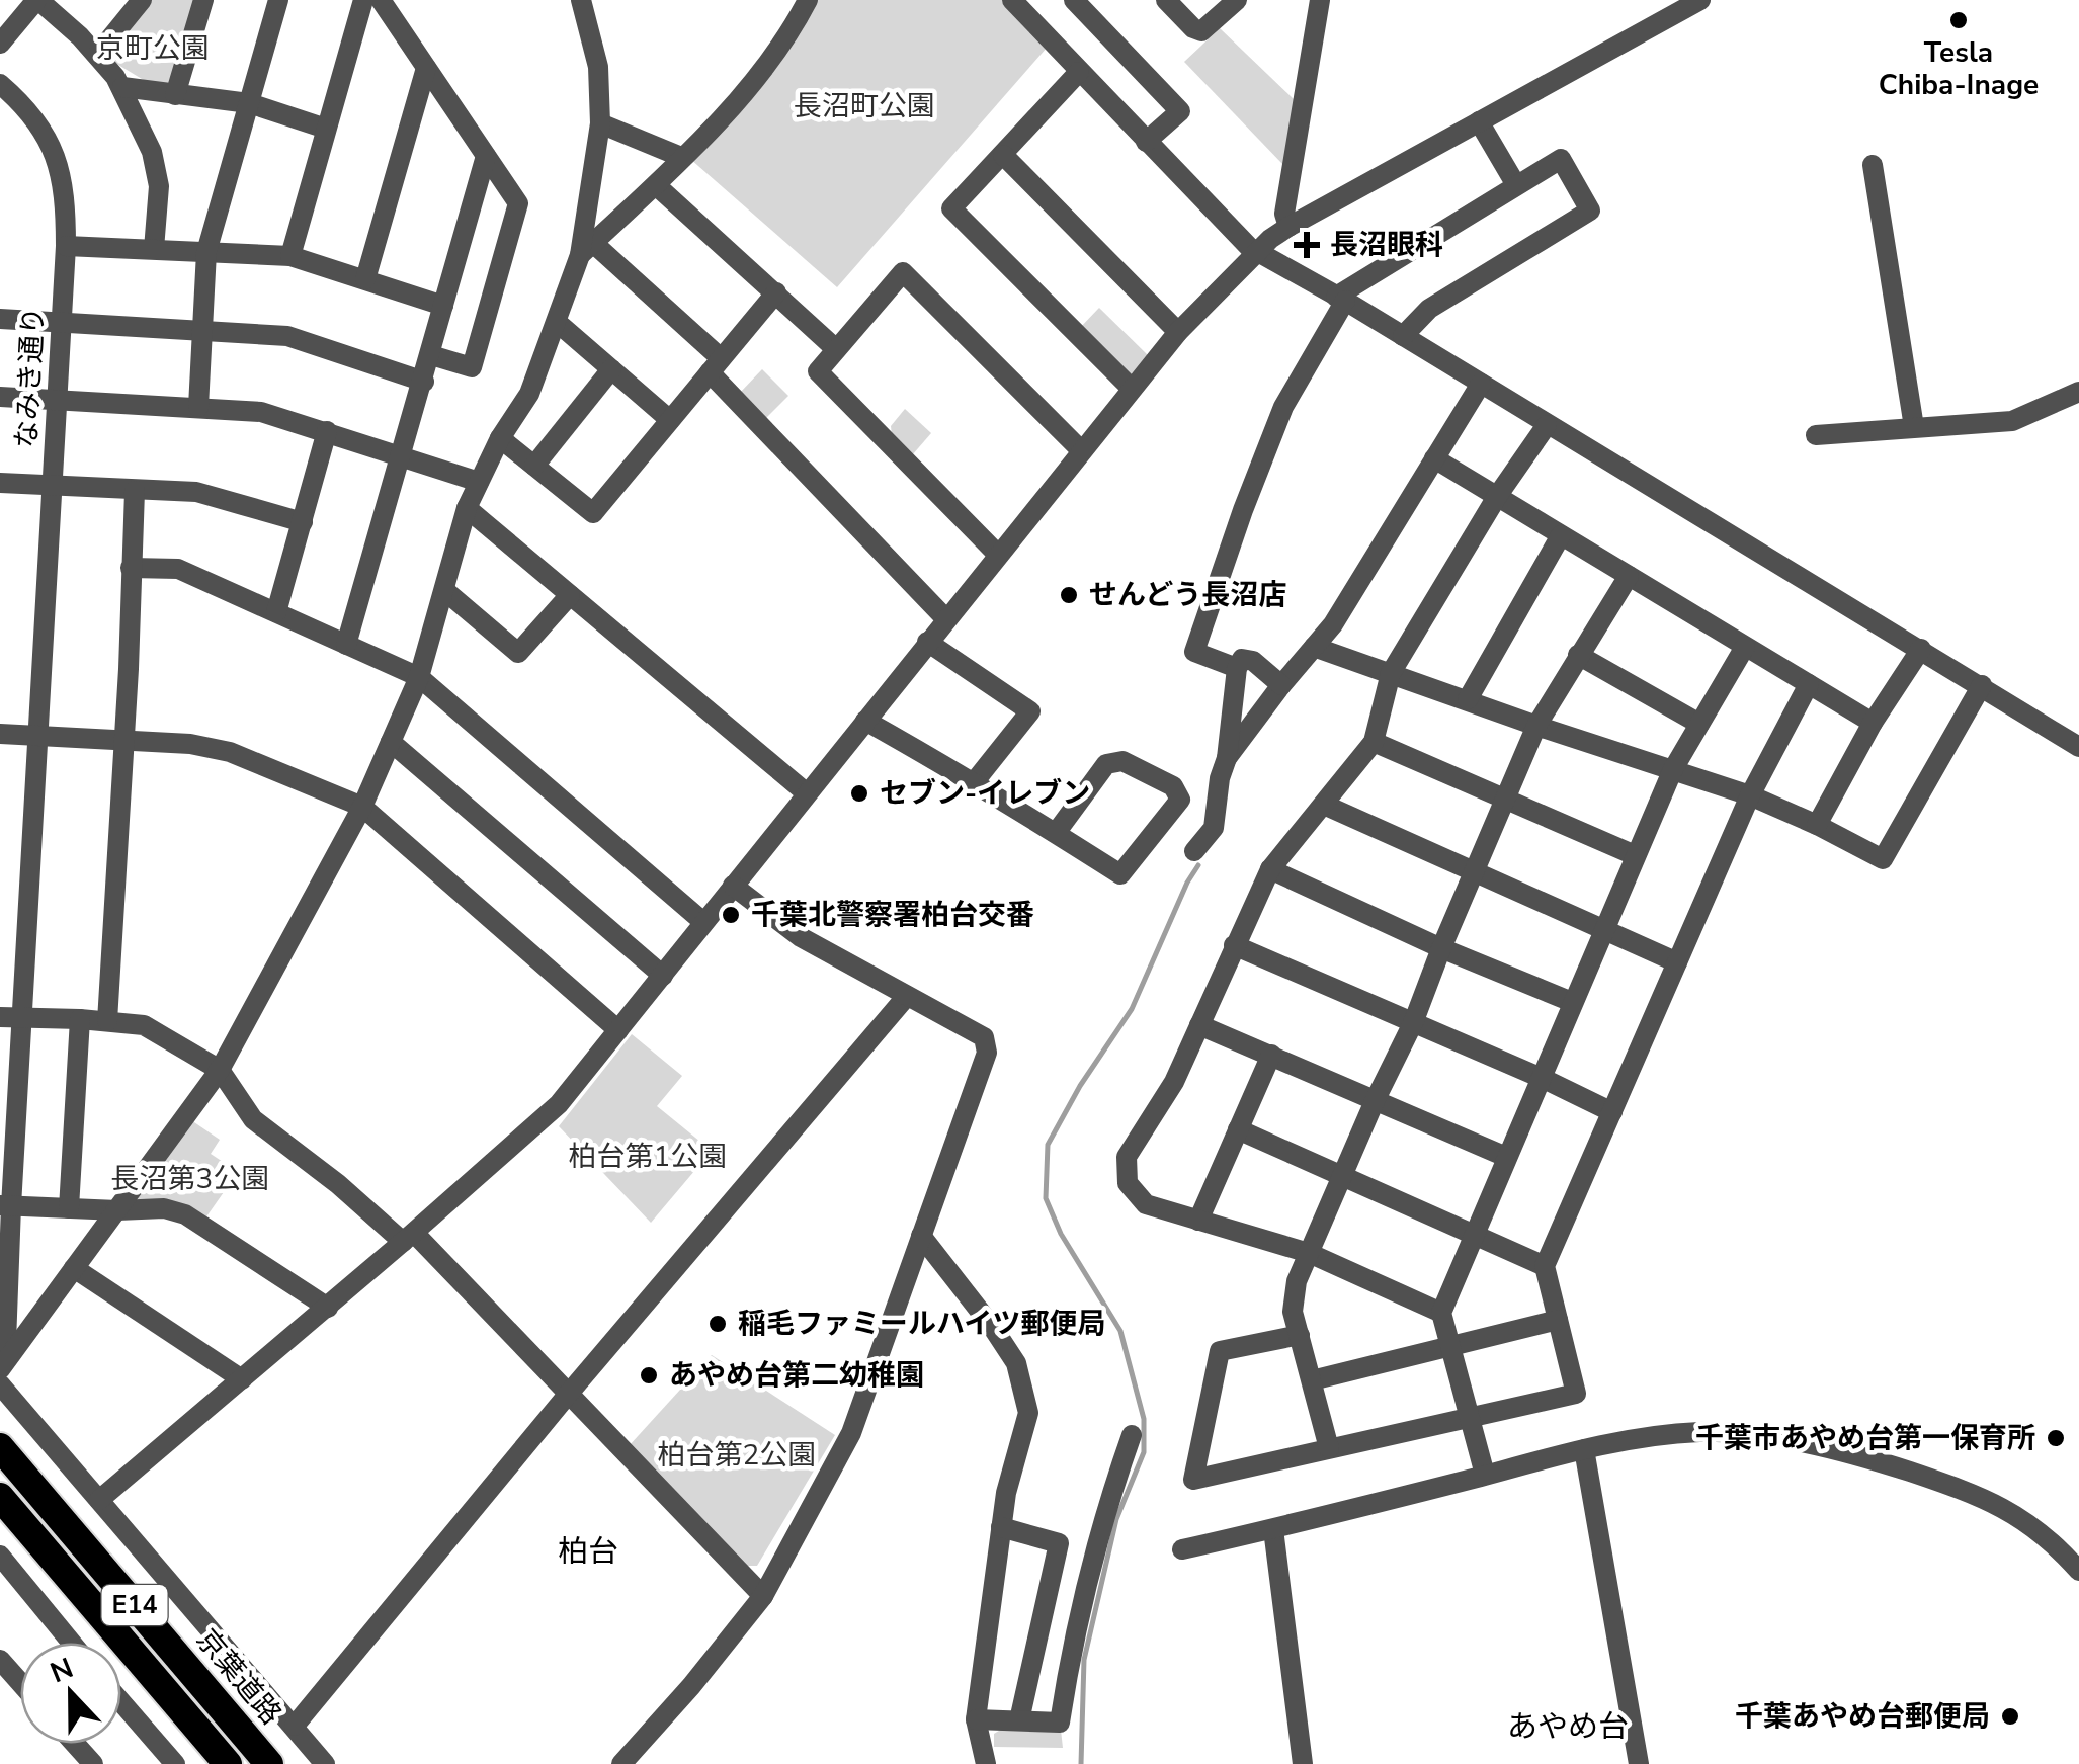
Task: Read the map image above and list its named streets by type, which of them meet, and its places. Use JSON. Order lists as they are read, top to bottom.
{
  "streets": {
    "highway": ["E14", "京葉道路"],
    "street": ["なみき通り"]
  },
  "districts": ["柏台", "あやめ台"],
  "parks": [
    "京町公園",
    "長沼町公園",
    "柏台第1公園",
    "長沼第3公園",
    "柏台第2公園"
  ],
  "places": {
    "other": [
      "Tesla Chiba-Inage",
      "せんどう長沼店",
      "セブン-イレブン",
      "千葉北警察署柏台交番",
      "稲毛ファミールハイツ郵便局",
      "あやめ台第二幼稚園",
      "千葉市あやめ台第一保育所",
      "千葉あやめ台郵便局"
    ],
    "health": ["長沼眼科"]
  },
  "north": "top"
}
